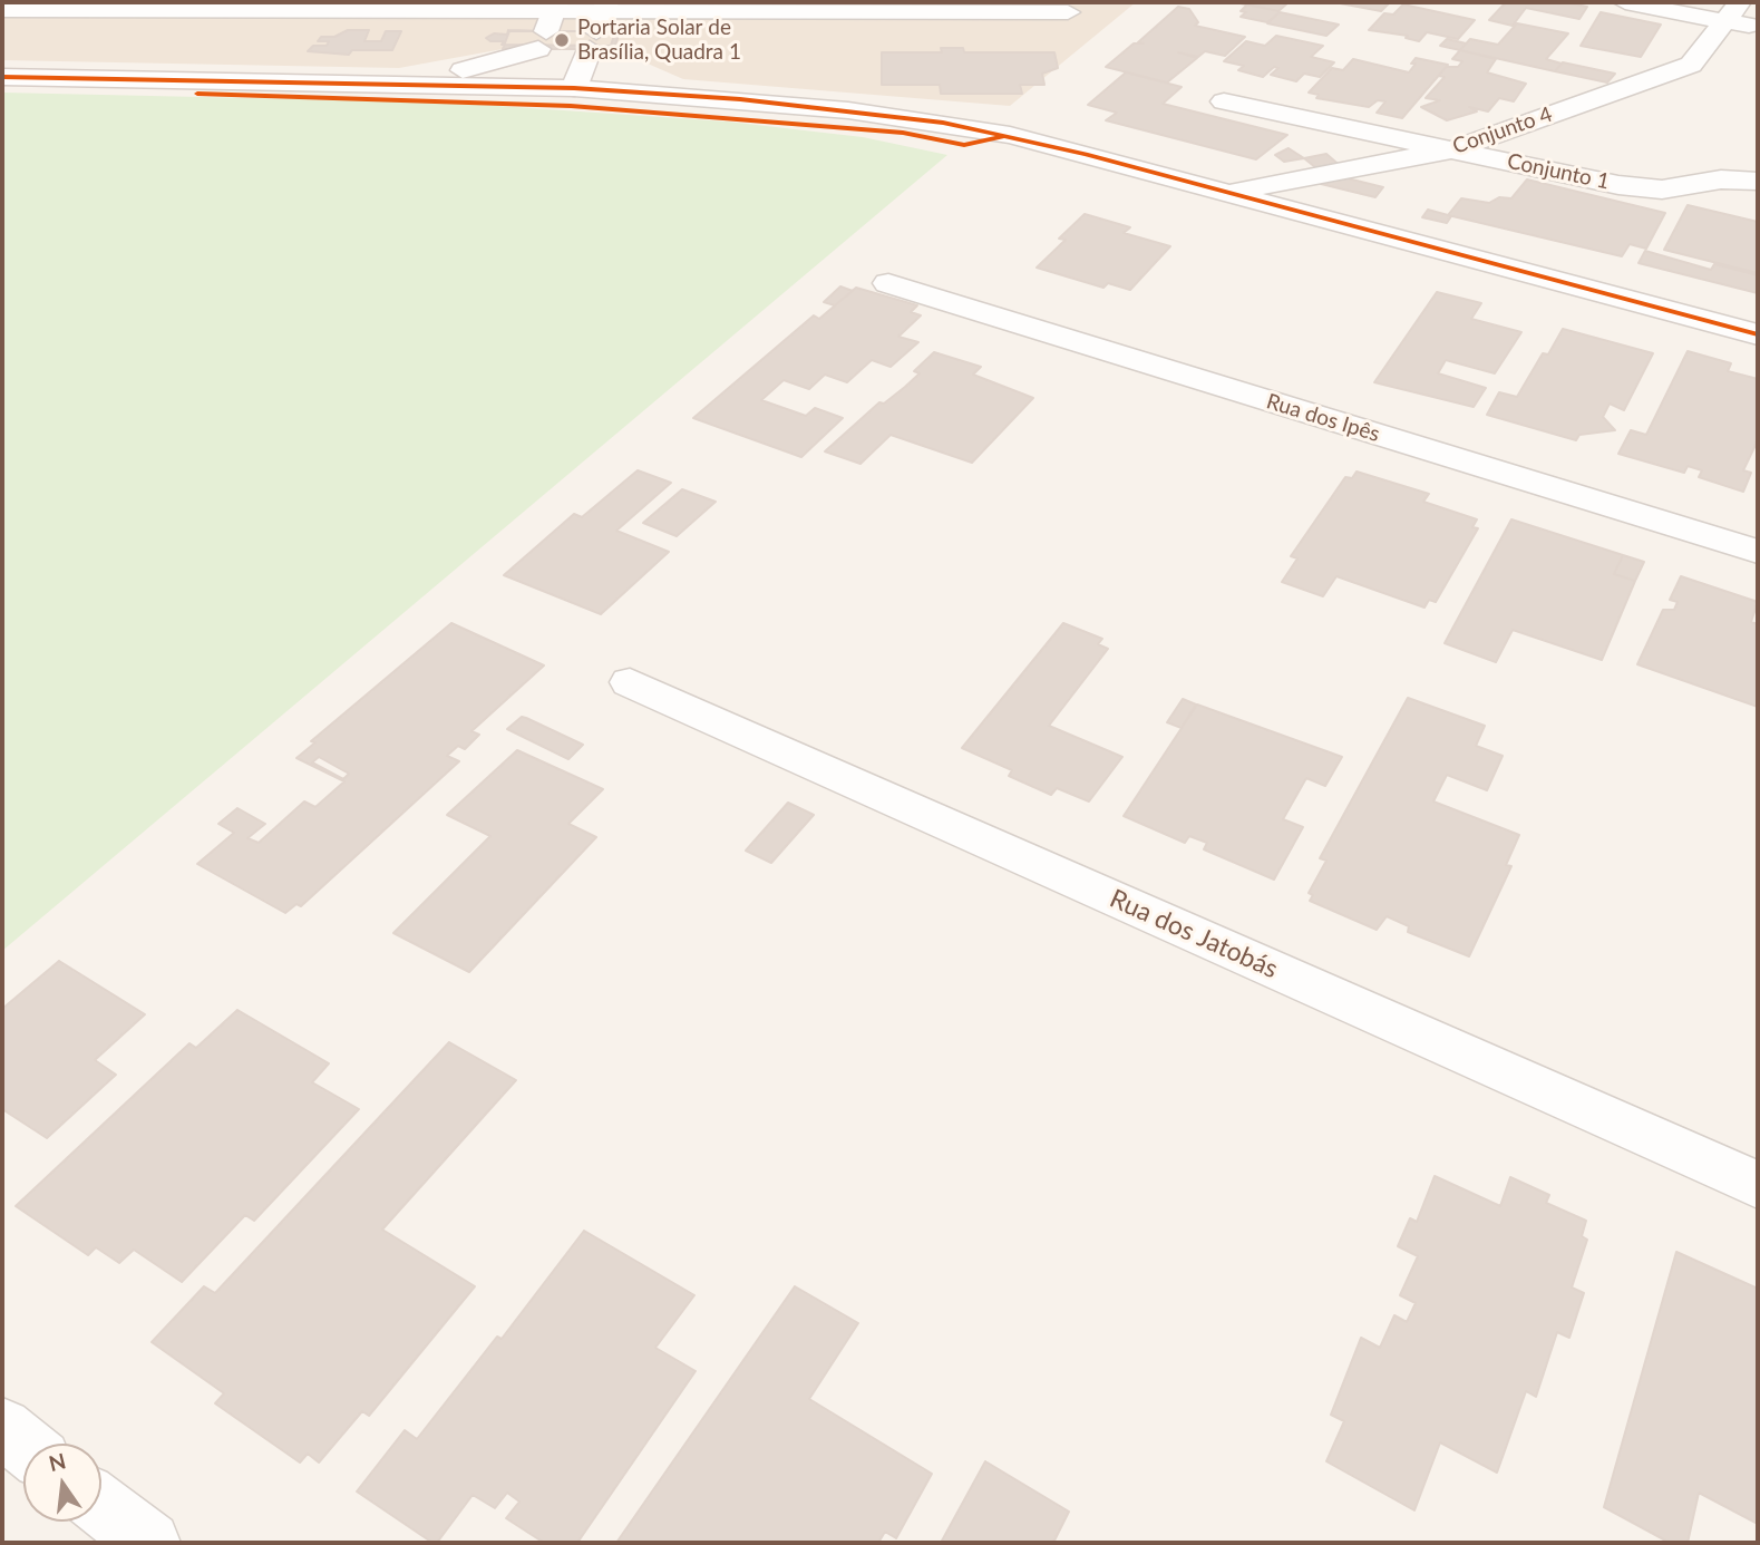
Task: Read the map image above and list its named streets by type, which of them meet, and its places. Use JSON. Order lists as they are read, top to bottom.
{
  "streets": {
    "street": [
      "Conjunto 4",
      "Conjunto 1",
      "Rua dos Ipês",
      "Rua dos Jatobás"
    ]
  },
  "crossings": [
    ["Conjunto 4", "Conjunto 1"]
  ],
  "places": ["Portaria Solar de Brasília, Quadra 1"],
  "north": "top"
}
